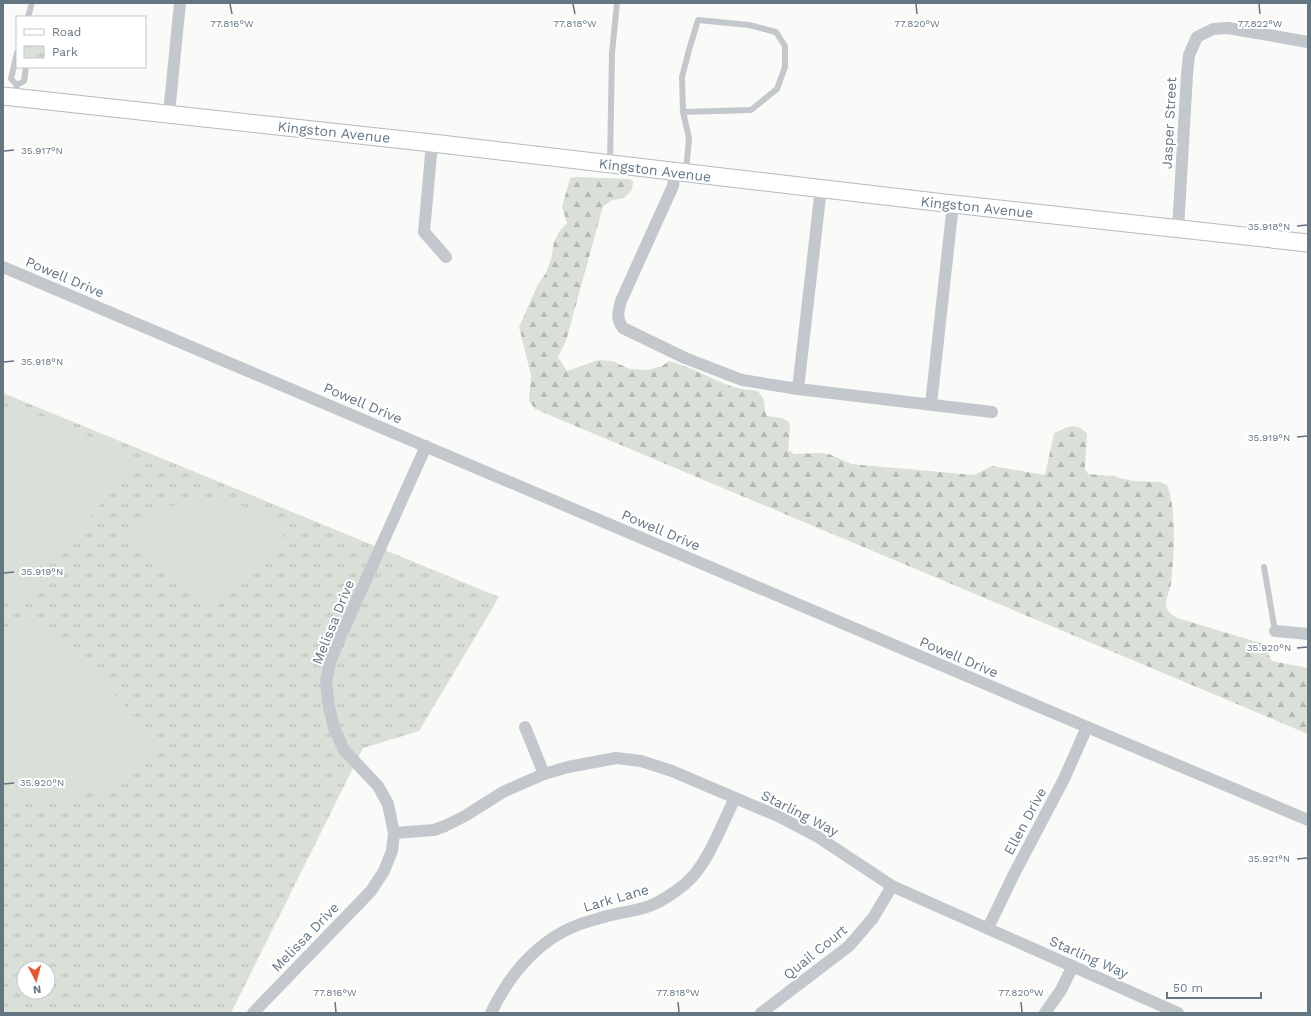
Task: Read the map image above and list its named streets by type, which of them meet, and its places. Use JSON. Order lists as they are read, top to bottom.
{
  "streets": {
    "street": [
      "Jasper Street",
      "Kingston Avenue",
      "Powell Drive",
      "Melissa Drive",
      "Starling Way",
      "Ellen Drive",
      "Lark Lane",
      "Quail Court"
    ]
  },
  "crossings": [
    ["Jasper Street", "Kingston Avenue"],
    ["Powell Drive", "Melissa Drive"],
    ["Powell Drive", "Ellen Drive"],
    ["Melissa Drive", "Starling Way"],
    ["Starling Way", "Ellen Drive"],
    ["Starling Way", "Lark Lane"],
    ["Starling Way", "Quail Court"]
  ],
  "legend": ["Road", "Park"],
  "scale_bar": "50 m",
  "north": "bottom",
  "coordinates": [
    "77.816°W",
    "77.818°W",
    "77.820°W",
    "77.822°W",
    "35.917°N",
    "35.918°N",
    "35.919°N",
    "35.920°N",
    "35.921°N"
  ]
}
